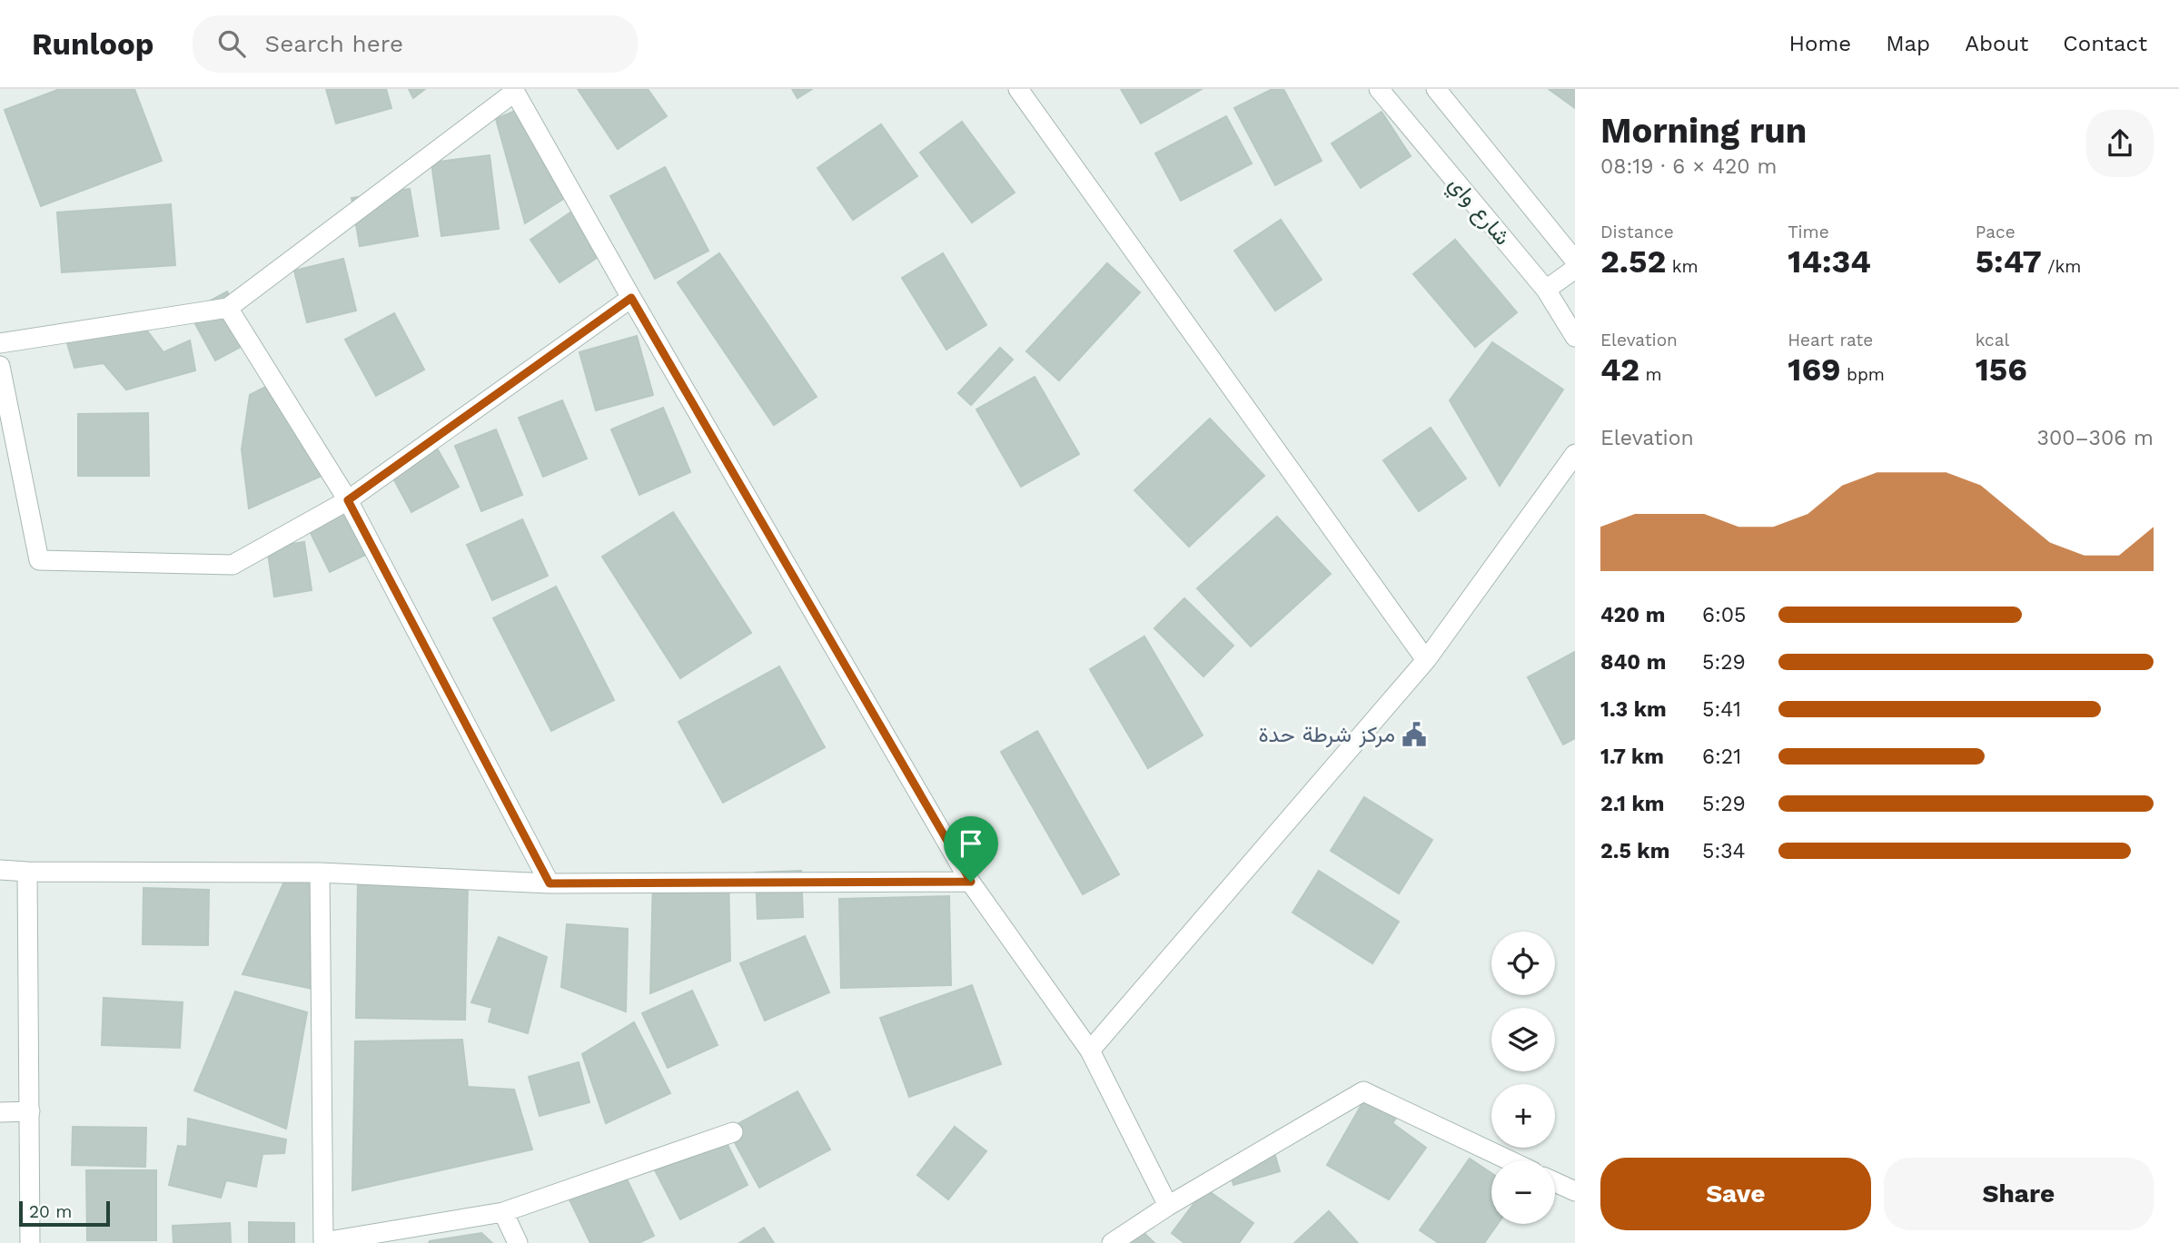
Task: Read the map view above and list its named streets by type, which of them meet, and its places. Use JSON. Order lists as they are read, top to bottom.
{
  "streets": {
    "street": ["شارع واي"]
  },
  "places": {
    "public building": ["مركز شرطة حدة"]
  },
  "scale_bar": "20 m",
  "page": {
    "header": "Runloop",
    "search": "Search here",
    "nav": [
      "Home",
      "Map",
      "About",
      "Contact"
    ],
    "heading": ["Morning run", "08:19 · 6 × 420 m"],
    "stats": [
      ["Distance", "2.52 km"],
      ["Time", "14:34"],
      ["Pace", "5:47 /km"],
      ["Elevation", "42 m"],
      ["Heart rate", "169 bpm"],
      ["kcal", "156"]
    ],
    "chart": ["Elevation", "300–306 m"],
    "list": [
      {
        "name": "420 m",
        "note": "6:05"
      },
      {
        "name": "840 m",
        "note": "5:29"
      },
      {
        "name": "1.3 km",
        "note": "5:41"
      },
      {
        "name": "1.7 km",
        "note": "6:21"
      },
      {
        "name": "2.1 km",
        "note": "5:29"
      },
      {
        "name": "2.5 km",
        "note": "5:34"
      }
    ],
    "map_buttons": ["+", "−"],
    "buttons": ["Save", "Share"],
    "scale": "20 m"
  }
}
